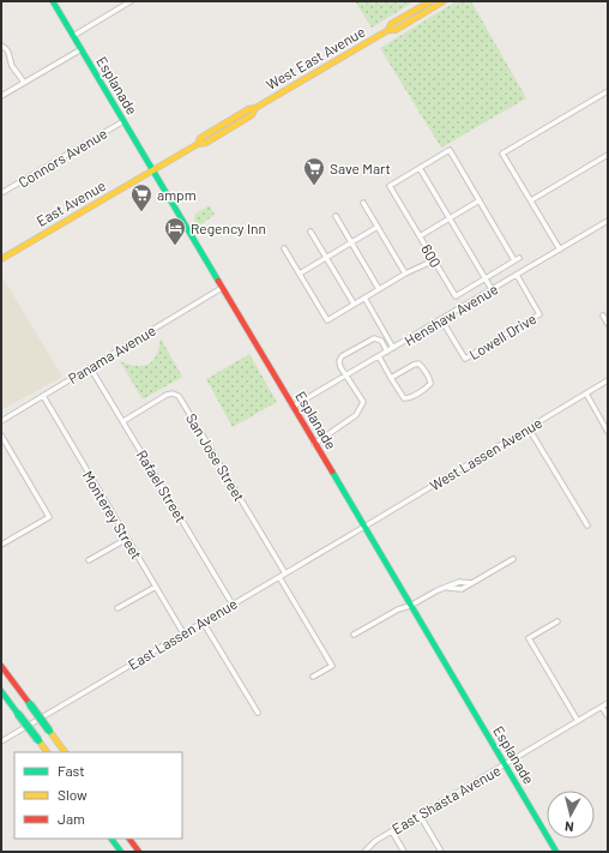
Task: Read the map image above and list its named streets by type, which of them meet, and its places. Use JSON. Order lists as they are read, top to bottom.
{
  "streets": {
    "main road": ["West East Avenue", "Esplanade", "East Avenue"],
    "street": [
      "Connors Avenue",
      "600",
      "Henshaw Avenue",
      "Lowell Drive",
      "Panama Avenue",
      "West Lassen Avenue",
      "San Jose Street",
      "Rafael Street",
      "Monterey Street",
      "East Lassen Avenue",
      "East Shasta Avenue"
    ]
  },
  "crossings": [
    ["West East Avenue", "Esplanade"],
    ["West East Avenue", "East Avenue"],
    ["Esplanade", "Connors Avenue"],
    ["Esplanade", "East Avenue"],
    ["Esplanade", "Henshaw Avenue"],
    ["Esplanade", "Panama Avenue"],
    ["Esplanade", "West Lassen Avenue"],
    ["Esplanade", "East Lassen Avenue"],
    ["Esplanade", "East Shasta Avenue"],
    ["Henshaw Avenue", "Lowell Drive"],
    ["Panama Avenue", "Rafael Street"],
    ["Panama Avenue", "Monterey Street"],
    ["West Lassen Avenue", "East Lassen Avenue"],
    ["San Jose Street", "Rafael Street"],
    ["San Jose Street", "East Lassen Avenue"],
    ["Rafael Street", "East Lassen Avenue"],
    ["Monterey Street", "East Lassen Avenue"]
  ],
  "places": {
    "supermarket": ["Save Mart", "ampm"],
    "hotel": ["Regency Inn"]
  },
  "legend": ["Fast", "Slow", "Jam"],
  "north": "bottom"
}
